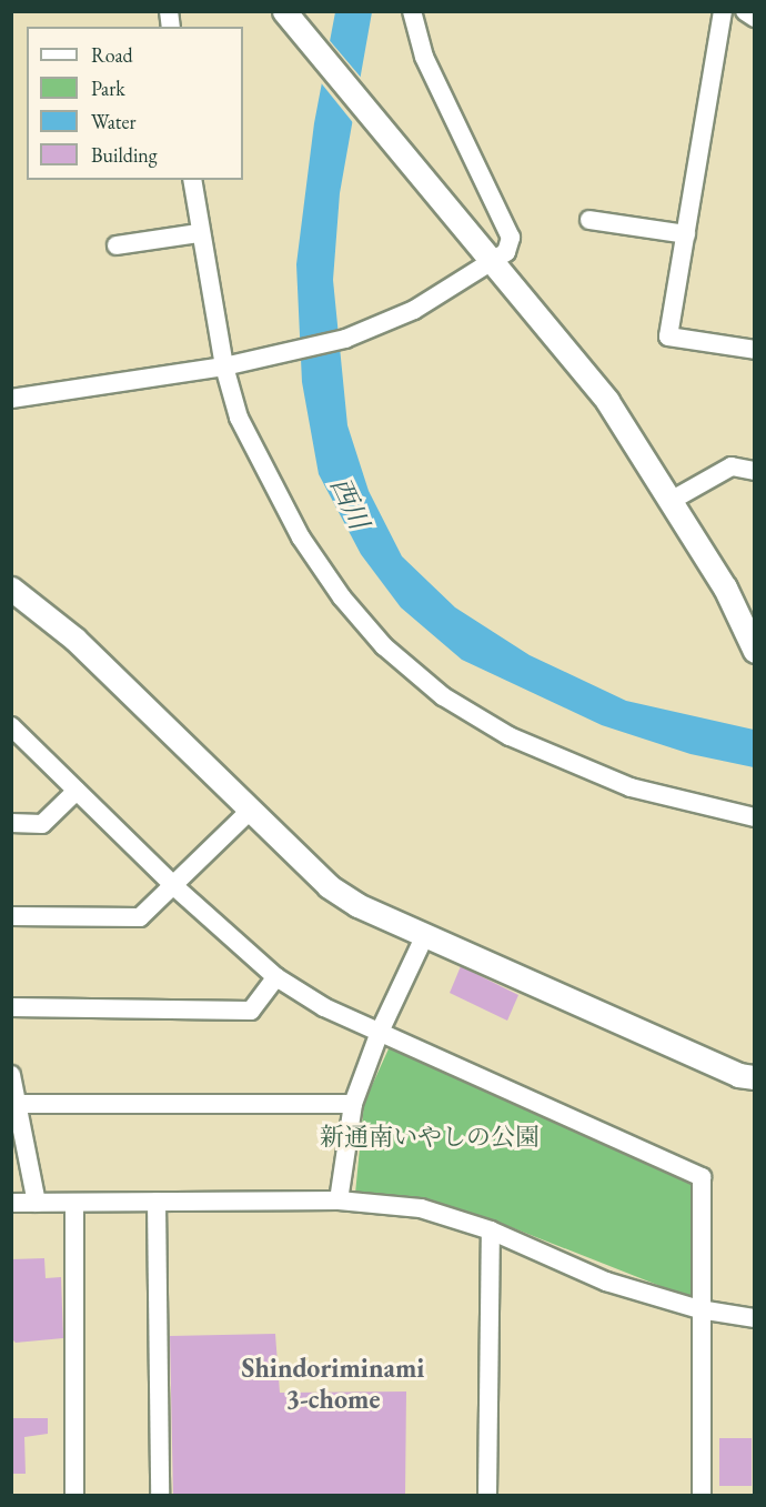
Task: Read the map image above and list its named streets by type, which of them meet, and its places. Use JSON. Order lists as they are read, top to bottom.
{
  "districts": ["Shindoriminami 3-chome"],
  "water": ["西川"],
  "parks": ["新通南いやしの公園"],
  "legend": [
    "Road",
    "Park",
    "Water",
    "Building"
  ]
}
